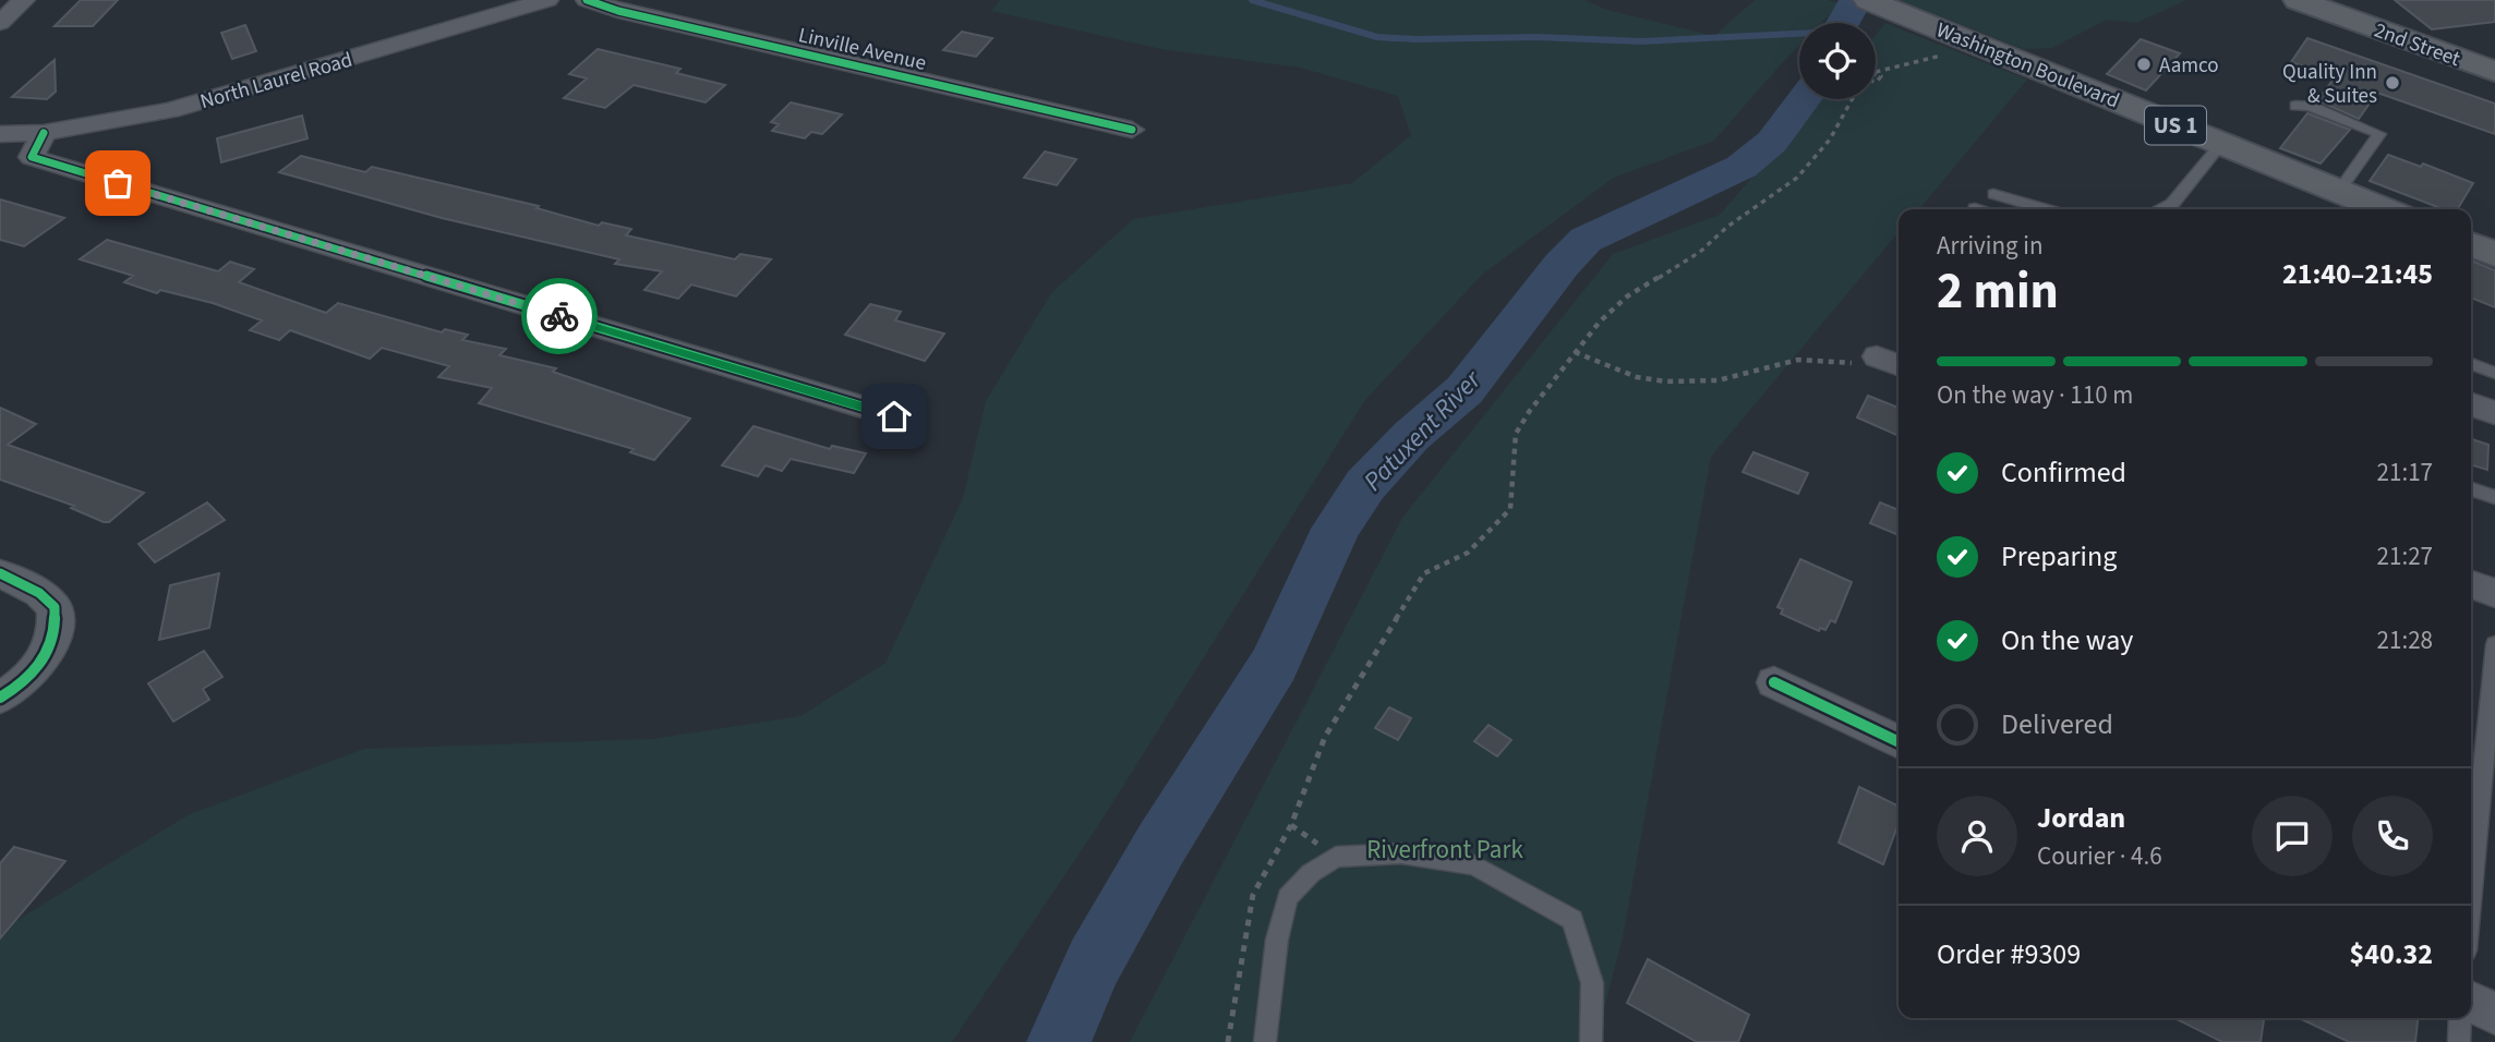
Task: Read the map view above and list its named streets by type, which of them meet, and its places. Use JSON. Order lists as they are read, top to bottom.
{
  "streets": {
    "main road": ["2nd Street", "Washington Boulevard", "US 1"],
    "street": ["Linville Avenue", "North Laurel Road"]
  },
  "water": ["Patuxent River"],
  "parks": ["Riverfront Park"],
  "places": ["Aamco", "Quality Inn & Suites"],
  "page": {
    "heading": ["2 min", "Arriving in", "21:40–21:45"],
    "panel": [
      "Jordan",
      "Courier · 4.6",
      "Order #9309",
      "$40.32"
    ],
    "bar": "On the way · 110 m",
    "list": [
      ["Confirmed", "21:17"],
      ["Preparing", "21:27"],
      ["On the way", "21:28"],
      "Delivered"
    ]
  }
}
